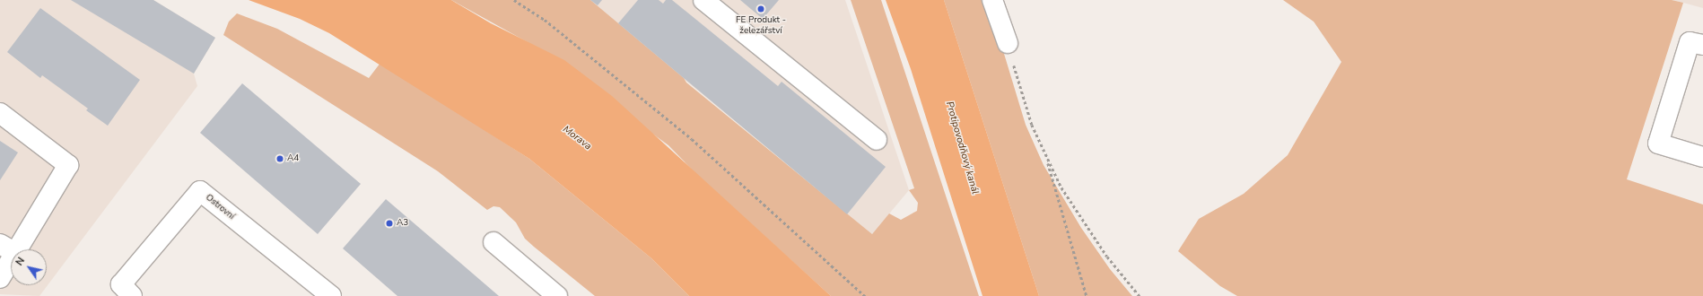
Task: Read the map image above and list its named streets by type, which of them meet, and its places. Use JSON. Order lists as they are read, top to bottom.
{
  "streets": {
    "street": ["Ostrovní"]
  },
  "water": ["Morava", "Protipovodňový kanál"],
  "places": ["FE Produkt - železářství", "A4", "A3"],
  "north": "top left"
}
